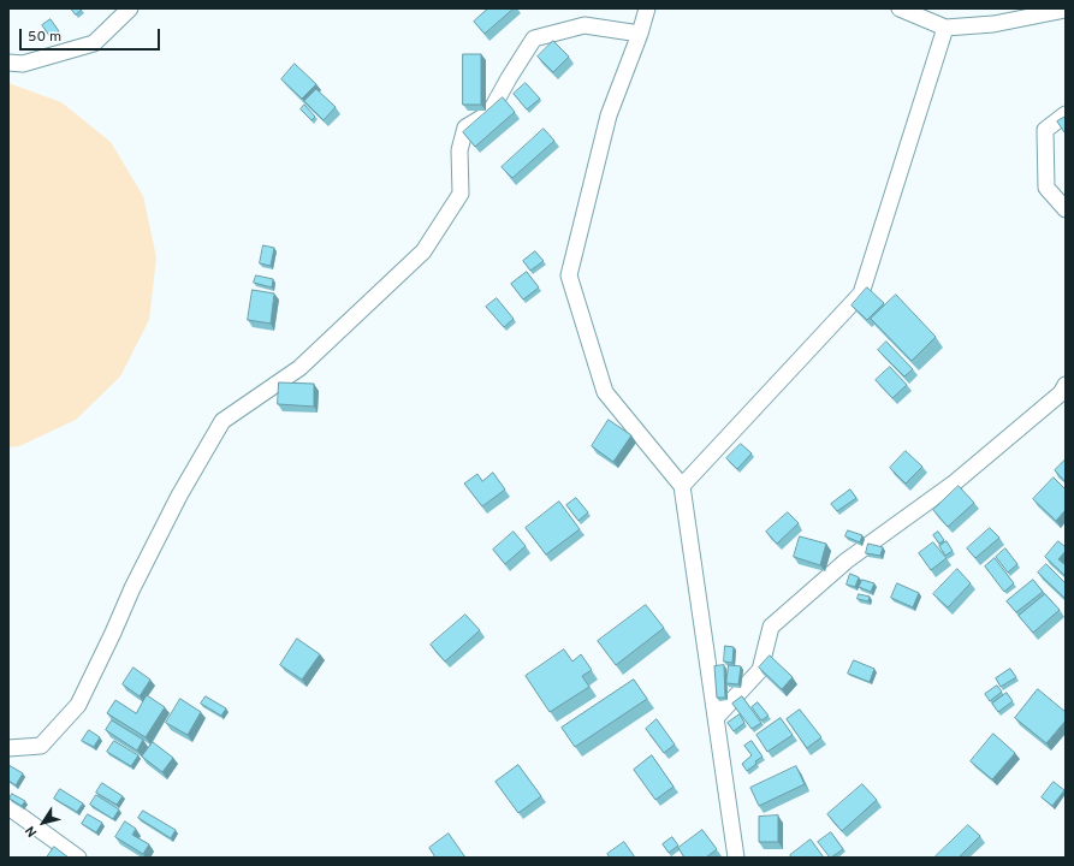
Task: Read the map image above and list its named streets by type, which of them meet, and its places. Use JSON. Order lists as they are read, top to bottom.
{
  "scale_bar": "50 m",
  "north": "bottom left"
}
